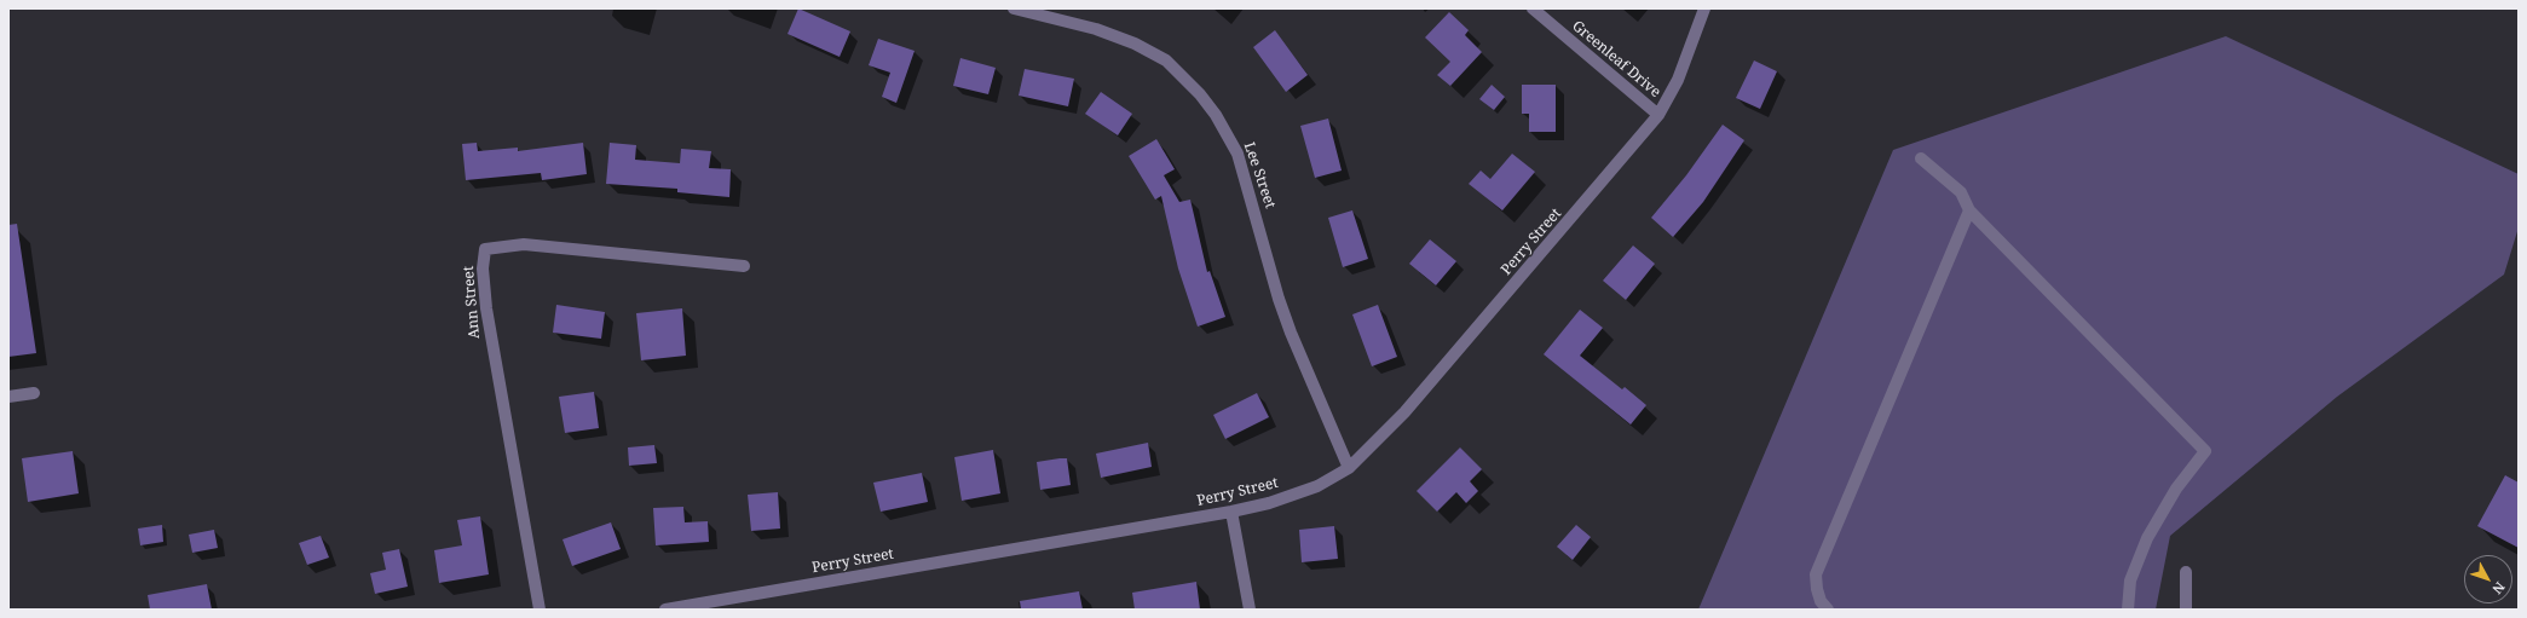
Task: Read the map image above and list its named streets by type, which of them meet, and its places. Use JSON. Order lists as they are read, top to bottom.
{
  "streets": {
    "street": [
      "Greenleaf Drive",
      "Lee Street",
      "Perry Street",
      "Ann Street"
    ]
  },
  "crossings": [
    ["Greenleaf Drive", "Perry Street"],
    ["Lee Street", "Perry Street"]
  ],
  "north": "bottom right"
}
